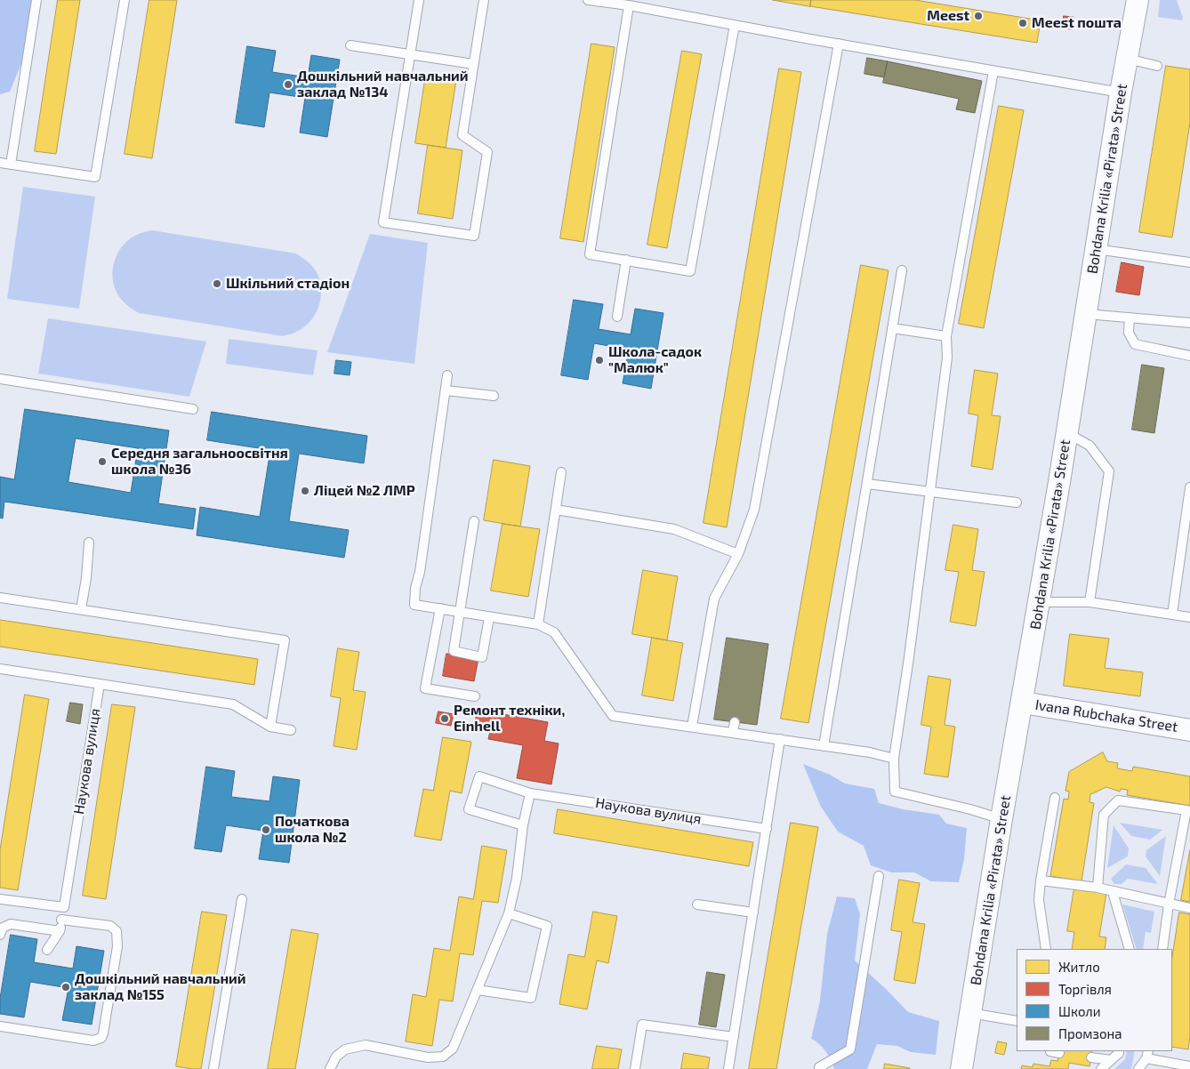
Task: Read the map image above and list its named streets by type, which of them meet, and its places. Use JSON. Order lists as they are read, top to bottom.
{
  "streets": {
    "street": ["Bohdana Krilia «Pirata» Street", "Ivana Rubchaka Street"],
    "lane": ["Наукова вулиця"]
  },
  "crossings": [
    ["Bohdana Krilia «Pirata» Street", "Ivana Rubchaka Street"]
  ],
  "places": [
    "Meest",
    "Meest пошта",
    "Дошкільний навчальний заклад №134",
    "Шкільний стадіон",
    "Школа-садок \"Малюк\"",
    "Середня загальноосвітня школа №36",
    "Ліцей №2 ЛМР",
    "Ремонт техніки, Einhell",
    "Початкова школа №2",
    "Дошкільний навчальний заклад №155"
  ],
  "legend": [
    "Житло",
    "Торгівля",
    "Школи",
    "Промзона"
  ]
}
